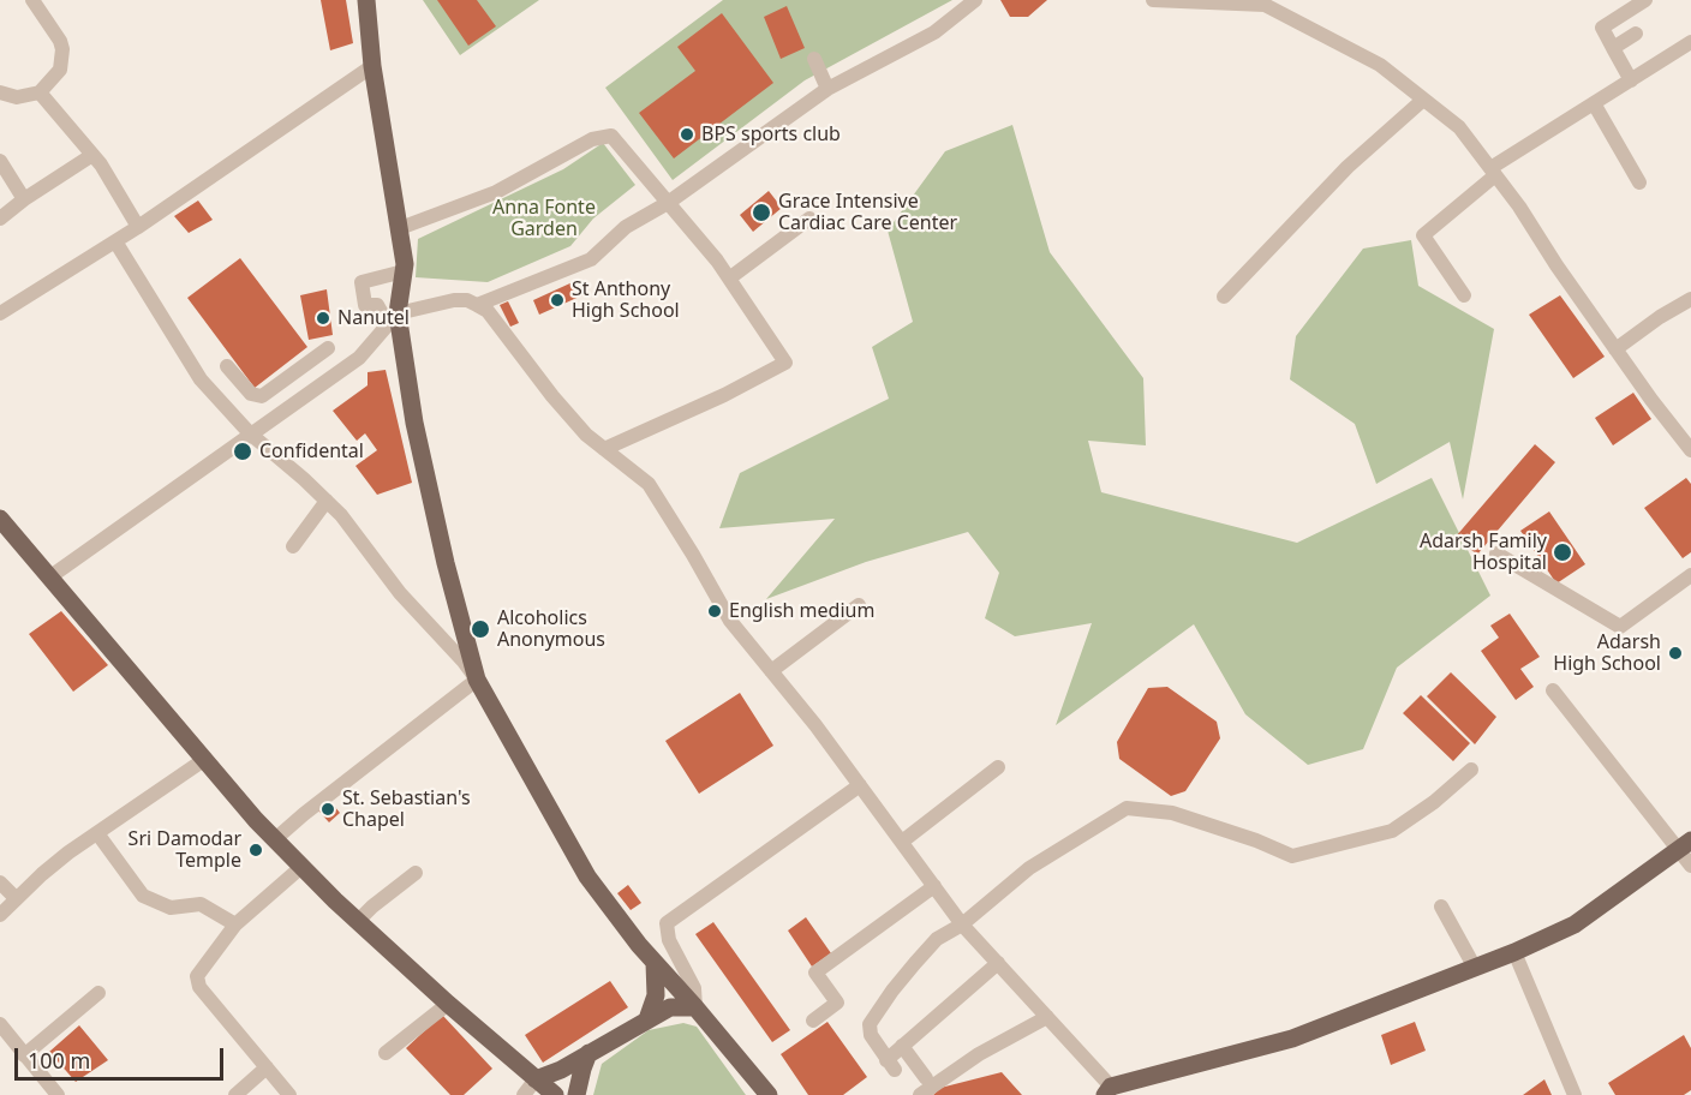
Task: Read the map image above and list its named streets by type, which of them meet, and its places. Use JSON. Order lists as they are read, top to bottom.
{
  "parks": ["Anna Fonte Garden"],
  "places": [
    "BPS sports club",
    "Grace Intensive Cardiac Care Center",
    "St Anthony High School",
    "Nanutel",
    "Confidental",
    "Adarsh Family Hospital",
    "English medium",
    "Alcoholics Anonymous",
    "Adarsh High School",
    "St. Sebastian's Chapel",
    "Sri Damodar Temple"
  ],
  "scale_bar": "100 m"
}
